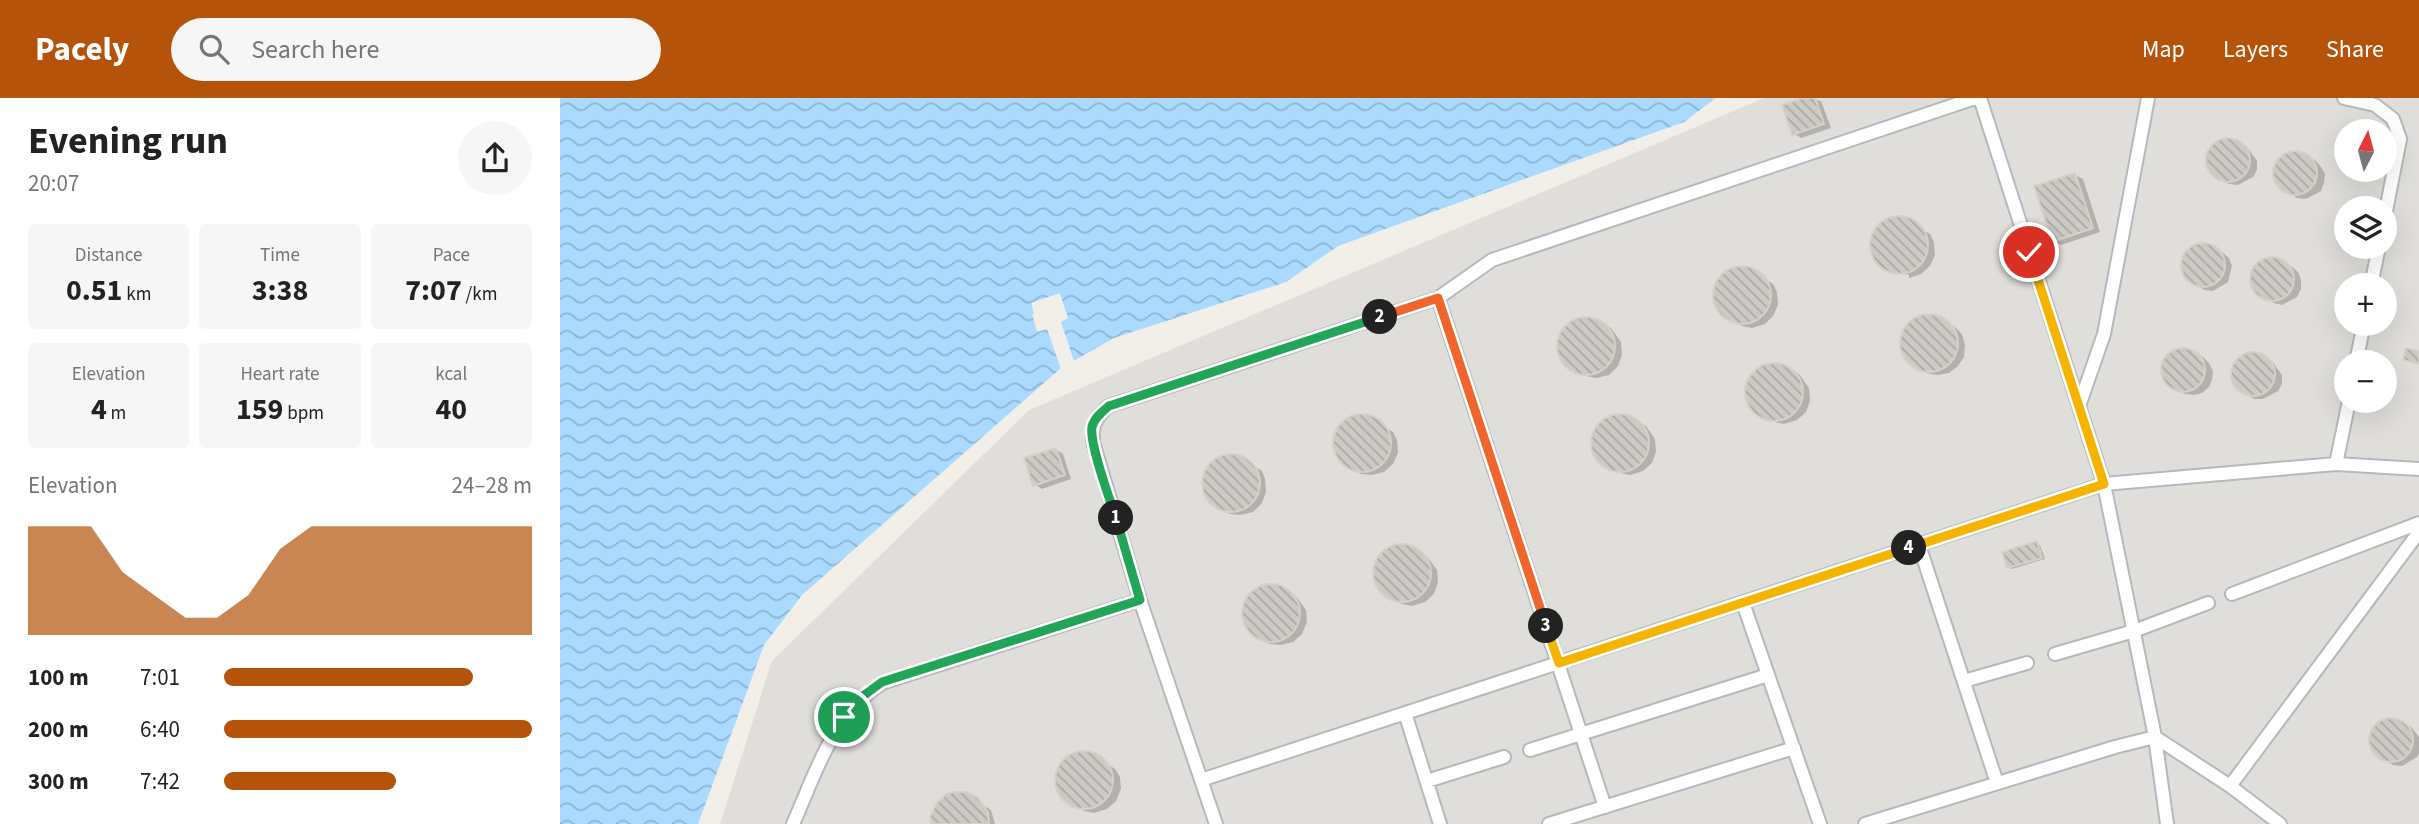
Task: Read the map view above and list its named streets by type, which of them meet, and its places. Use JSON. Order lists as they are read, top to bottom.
{
  "north": "top",
  "page": {
    "header": "Pacely",
    "search": "Search here",
    "nav": ["Map", "Layers", "Share"],
    "heading": ["Evening run", "20:07"],
    "map_buttons": ["+", "−"],
    "stats": [
      ["Distance", "0.51 km"],
      ["Time", "3:38"],
      ["Pace", "7:07 /km"],
      ["Elevation", "4 m"],
      ["Heart rate", "159 bpm"],
      ["kcal", "40"]
    ],
    "pins": [
      "2",
      "1",
      "4",
      "3"
    ],
    "chart": ["Elevation", "24–28 m"],
    "list": [
      {
        "name": "100 m",
        "note": "7:01"
      },
      {
        "name": "200 m",
        "note": "6:40"
      },
      {
        "name": "300 m",
        "note": "7:42"
      }
    ]
  }
}
